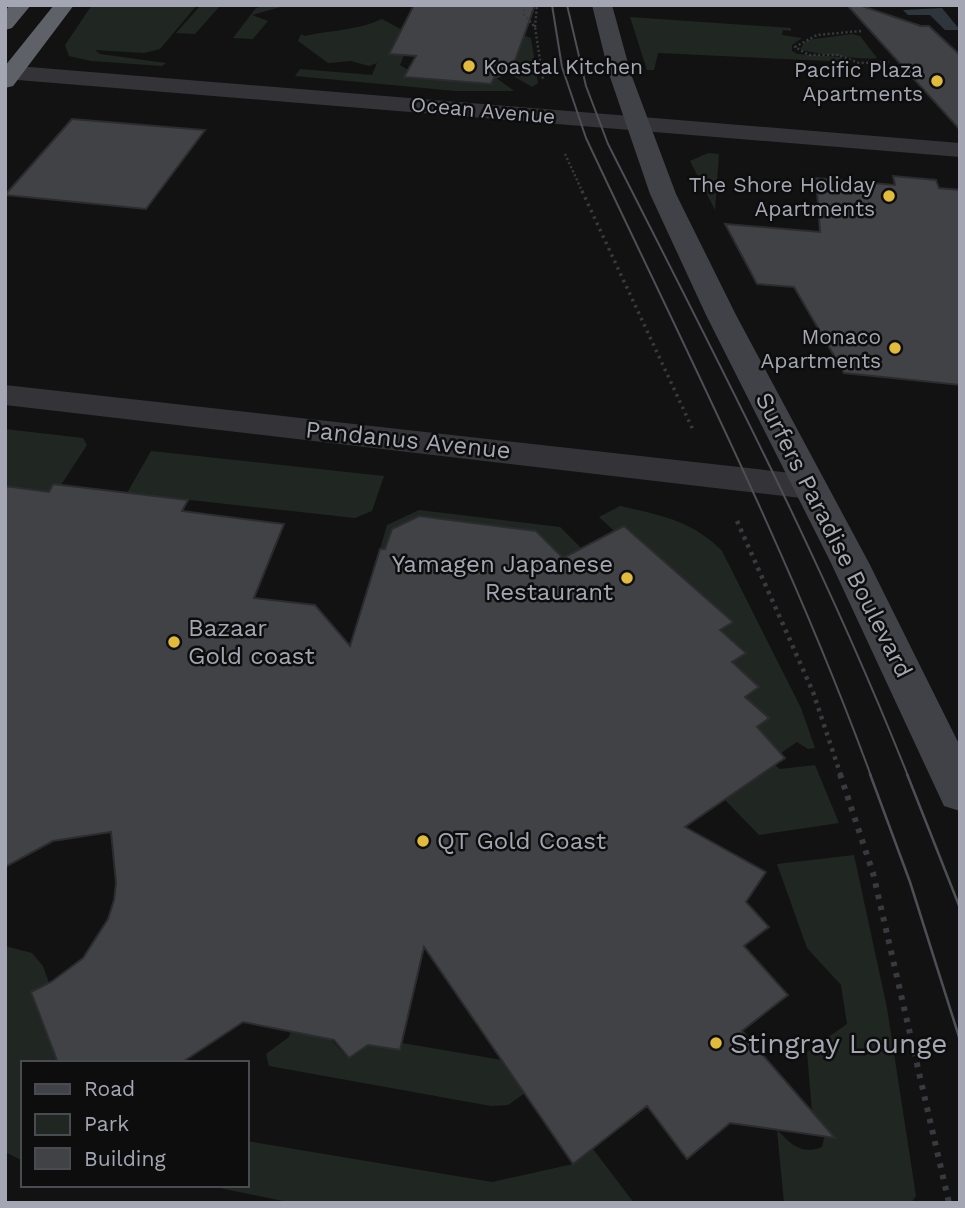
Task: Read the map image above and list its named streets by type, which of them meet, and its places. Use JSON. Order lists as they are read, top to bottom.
{
  "streets": {
    "street": ["Ocean Avenue", "Pandanus Avenue", "Surfers Paradise Boulevard"]
  },
  "crossings": [
    ["Ocean Avenue", "Surfers Paradise Boulevard"],
    ["Pandanus Avenue", "Surfers Paradise Boulevard"]
  ],
  "places": [
    "Koastal Kitchen",
    "Pacific Plaza Apartments",
    "The Shore Holiday Apartments",
    "Monaco Apartments",
    "Yamagen Japanese Restaurant",
    "Bazaar Gold coast",
    "QT Gold Coast",
    "Stingray Lounge"
  ],
  "legend": ["Road", "Park", "Building"]
}
